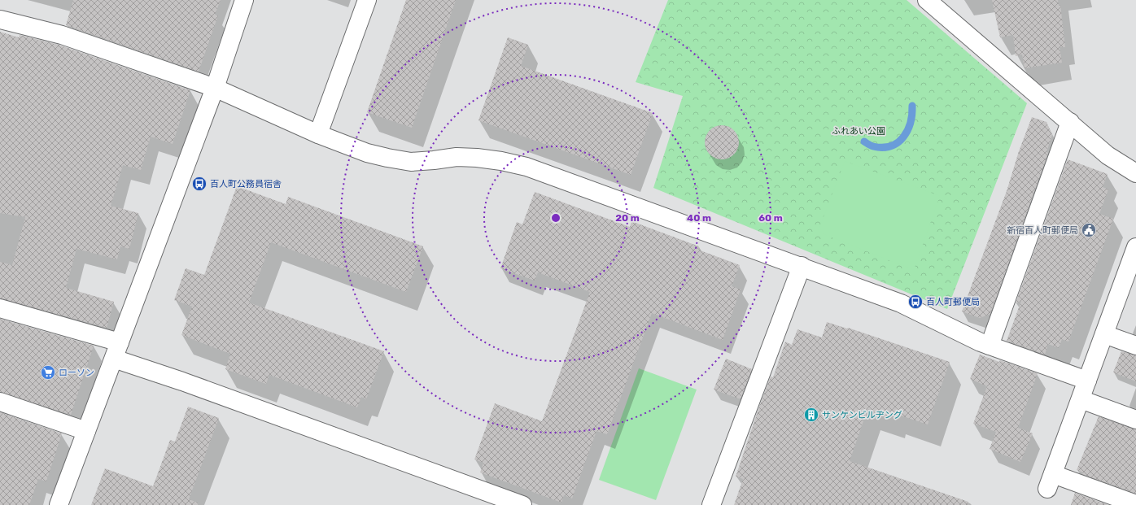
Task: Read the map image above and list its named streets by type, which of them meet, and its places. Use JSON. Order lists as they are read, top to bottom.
{
  "parks": ["ふれあい公園"],
  "places": {
    "bus stop": ["百人町公務員宿舎", "百人町郵便局"],
    "public building": ["新宿百人町郵便局"],
    "supermarket": ["ローソン"],
    "building": ["サンケンビルヂング"]
  },
  "rings": ["20 m", "40 m", "60 m"]
}
